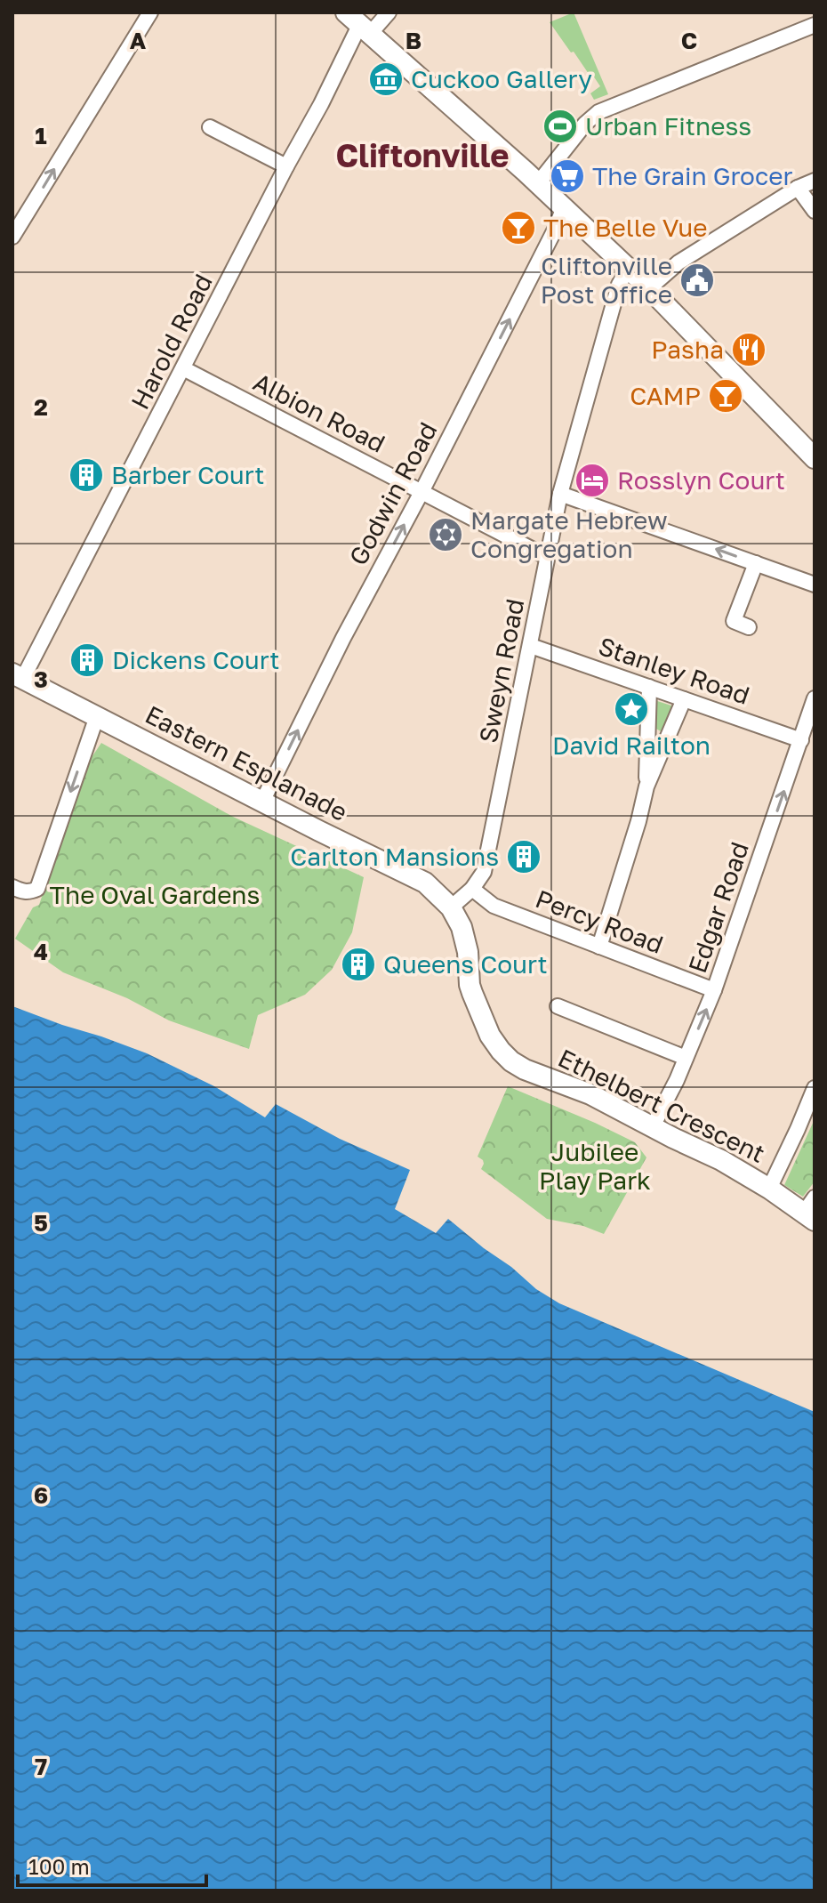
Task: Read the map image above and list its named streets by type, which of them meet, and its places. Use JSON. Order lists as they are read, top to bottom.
{
  "streets": {
    "main road": ["Eastern Esplanade", "Ethelbert Crescent"],
    "street": [
      "Harold Road",
      "Albion Road",
      "Godwin Road",
      "Sweyn Road",
      "Stanley Road",
      "Edgar Road",
      "Percy Road"
    ]
  },
  "crossings": [
    ["Harold Road", "Albion Road"],
    ["Harold Road", "Eastern Esplanade"],
    ["Albion Road", "Godwin Road"],
    ["Albion Road", "Sweyn Road"],
    ["Godwin Road", "Eastern Esplanade"],
    ["Sweyn Road", "Stanley Road"],
    ["Sweyn Road", "Eastern Esplanade"],
    ["Sweyn Road", "Percy Road"],
    ["Sweyn Road", "Ethelbert Crescent"],
    ["Stanley Road", "Edgar Road"],
    ["Eastern Esplanade", "Ethelbert Crescent"],
    ["Edgar Road", "Percy Road"],
    ["Edgar Road", "Ethelbert Crescent"]
  ],
  "one_way": ["Godwin Road"],
  "districts": ["Cliftonville"],
  "parks": ["The Oval Gardens", "Jubilee Play Park"],
  "places": {
    "museum": ["Cuckoo Gallery"],
    "sports": ["Urban Fitness"],
    "supermarket": ["The Grain Grocer"],
    "bar": ["The Belle Vue", "CAMP"],
    "public building": ["Cliftonville Post Office"],
    "restaurant": ["Pasha"],
    "building": [
      "Barber Court",
      "Dickens Court",
      "Carlton Mansions",
      "Queens Court"
    ],
    "hotel": ["Rosslyn Court"],
    "synagogue": ["Margate Hebrew Congregation"],
    "place": ["David Railton"]
  },
  "scale_bar": "100 m",
  "grid": {
    "columns": ["A", "B", "C"],
    "rows": [
      "1",
      "2",
      "3",
      "4",
      "5",
      "6",
      "7"
    ]
  }
}
